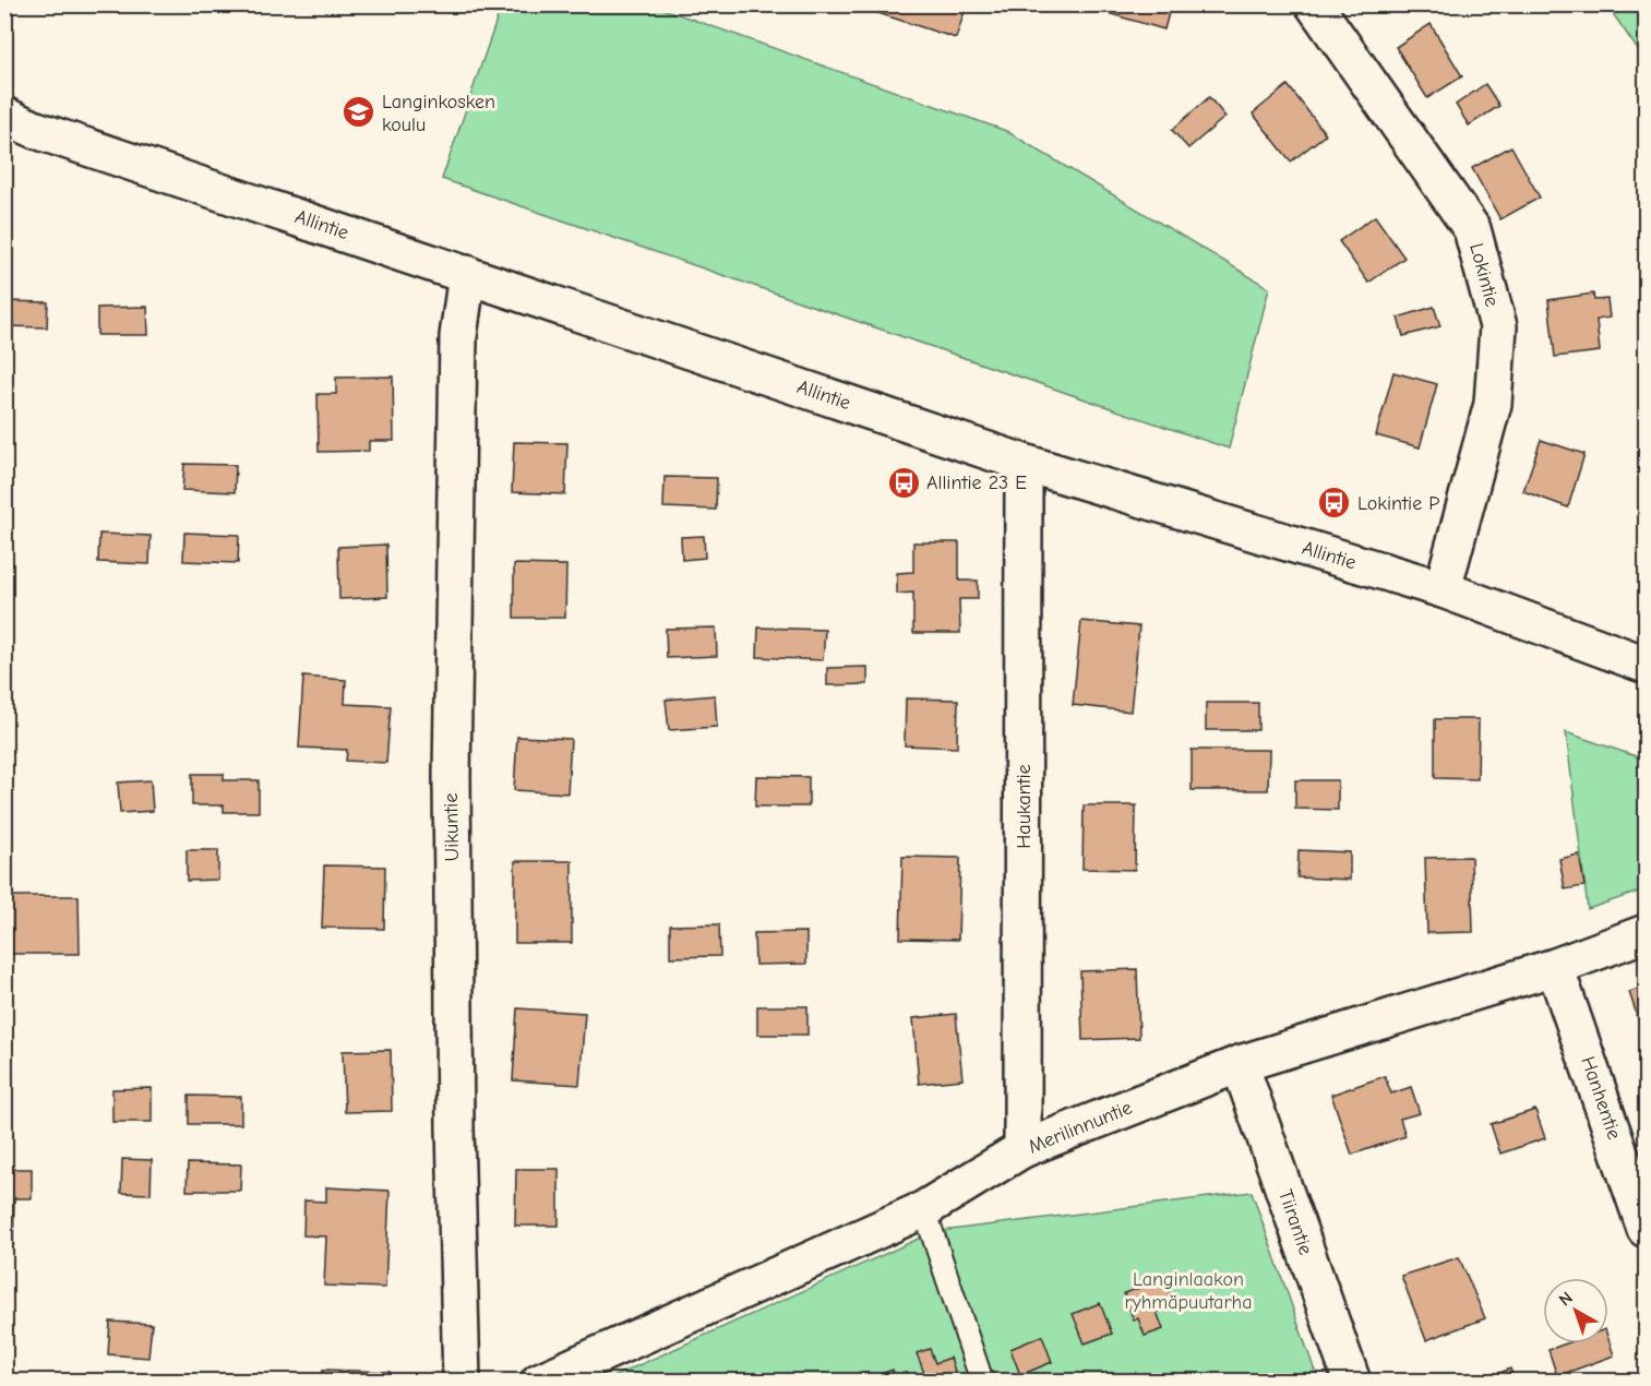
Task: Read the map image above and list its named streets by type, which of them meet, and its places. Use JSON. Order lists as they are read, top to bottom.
{
  "streets": {
    "street": [
      "Allintie",
      "Lokintie",
      "Haukantie",
      "Uikuntie",
      "Hanhentie",
      "Merilinnuntie",
      "Tiirantie"
    ]
  },
  "crossings": [
    ["Allintie", "Lokintie"],
    ["Allintie", "Haukantie"],
    ["Allintie", "Uikuntie"],
    ["Haukantie", "Merilinnuntie"],
    ["Hanhentie", "Merilinnuntie"],
    ["Merilinnuntie", "Tiirantie"]
  ],
  "parks": ["Langinlaakon ryhmäpuutarha"],
  "places": {
    "school or university": ["Langinkosken koulu"],
    "bus stop": ["Allintie 23 E", "Lokintie P"]
  },
  "north": "top left"
}
